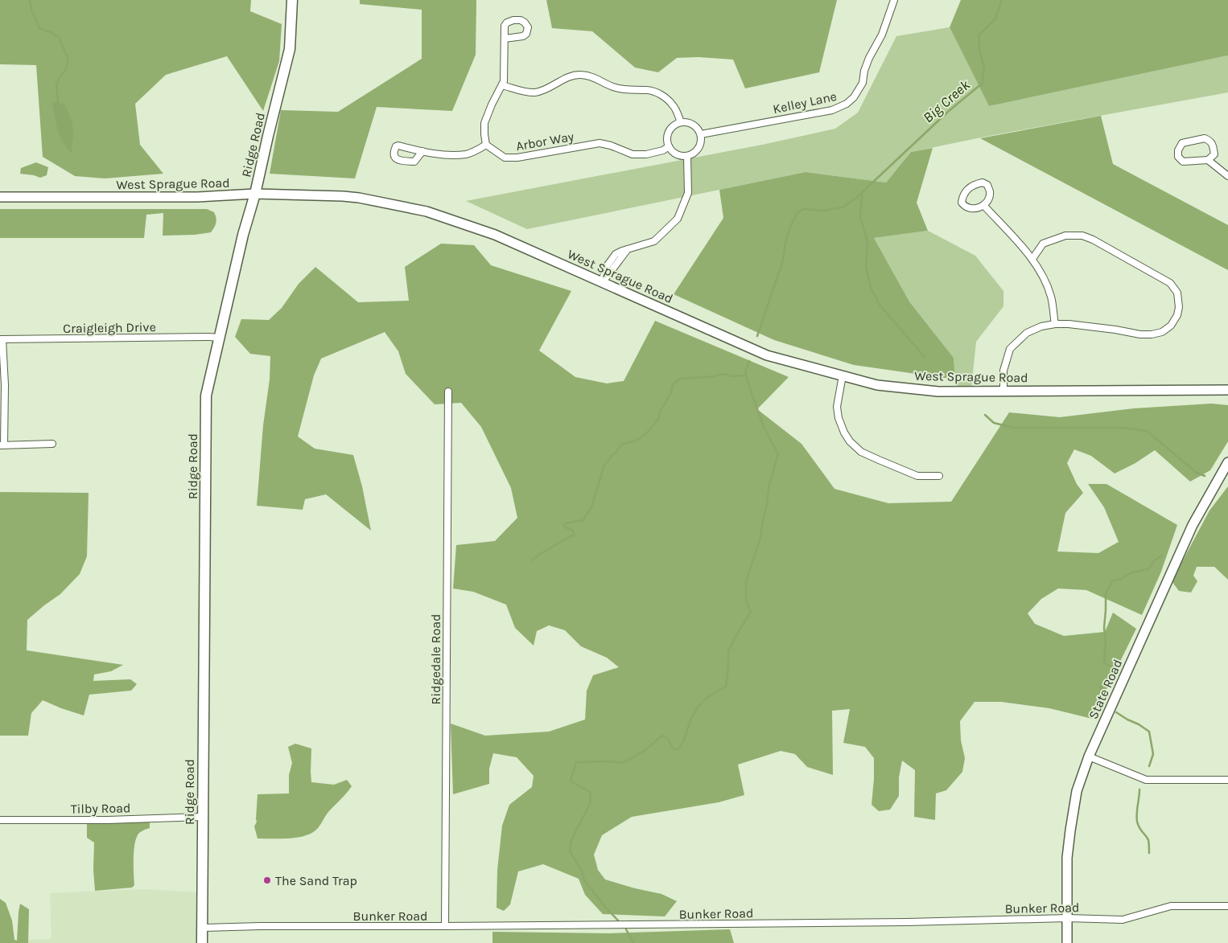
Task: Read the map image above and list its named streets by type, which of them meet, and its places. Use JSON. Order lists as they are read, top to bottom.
{
  "streets": {
    "main road": ["Ridge Road"],
    "street": [
      "Kelley Lane",
      "Arbor Way",
      "West Sprague Road",
      "Craigleigh Drive",
      "Ridgedale Road",
      "State Road",
      "Tilby Road",
      "Bunker Road"
    ]
  },
  "crossings": [
    ["Kelley Lane", "Arbor Way"],
    ["Ridge Road", "West Sprague Road"],
    ["Ridge Road", "Craigleigh Drive"],
    ["Ridge Road", "Tilby Road"],
    ["Ridge Road", "Bunker Road"],
    ["Ridgedale Road", "Bunker Road"],
    ["State Road", "Bunker Road"]
  ],
  "water": ["Big Creek"],
  "places": ["The Sand Trap"]
}
